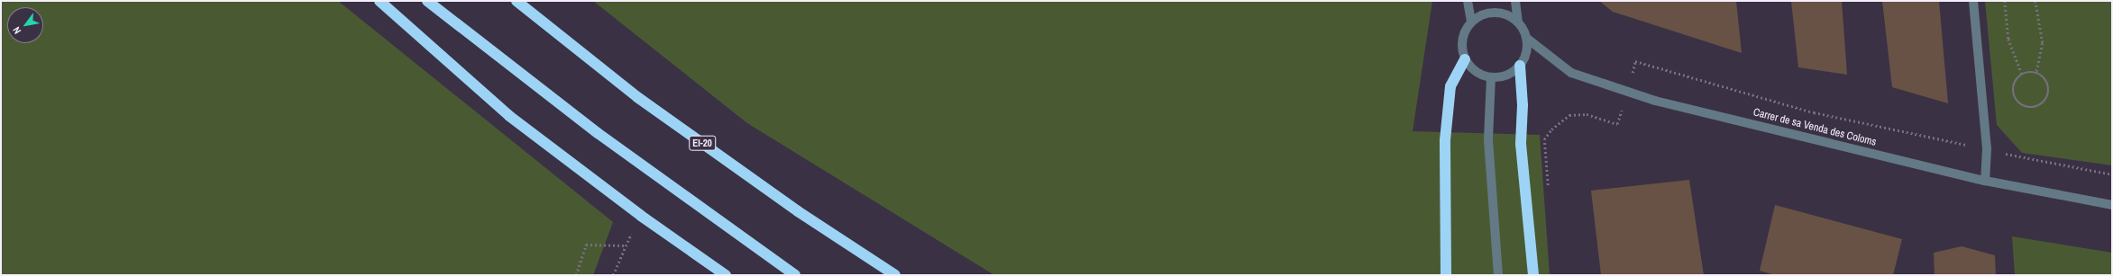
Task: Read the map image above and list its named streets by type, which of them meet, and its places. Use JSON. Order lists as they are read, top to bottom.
{
  "streets": {
    "highway": ["EI-20"],
    "street": ["Carrer de sa Venda des Coloms"]
  },
  "north": "bottom left"
}
